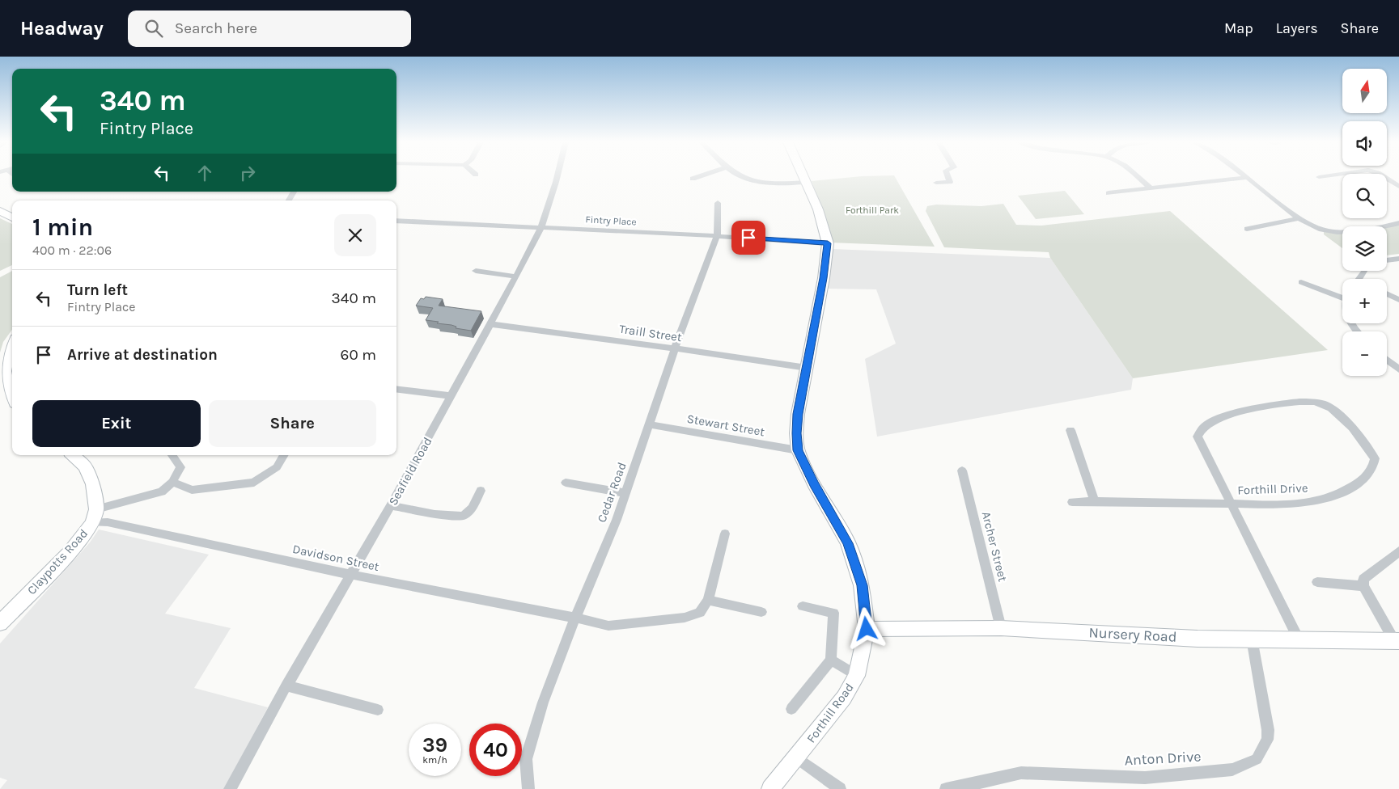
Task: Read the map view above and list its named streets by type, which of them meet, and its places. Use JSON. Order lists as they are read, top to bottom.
{
  "streets": {
    "street": [
      "Fintry Place",
      "Traill Street",
      "Stewart Street",
      "Seafield Road",
      "Forthill Drive",
      "Cedar Road",
      "Archer Street",
      "Davidson Street",
      "Claypotts Road",
      "Nursery Road",
      "Forthill Road",
      "Anton Drive"
    ]
  },
  "crossings": [
    ["Fintry Place", "Seafield Road"],
    ["Fintry Place", "Cedar Road"],
    ["Fintry Place", "Forthill Road"],
    ["Traill Street", "Seafield Road"],
    ["Traill Street", "Cedar Road"],
    ["Traill Street", "Forthill Road"],
    ["Stewart Street", "Cedar Road"],
    ["Stewart Street", "Forthill Road"],
    ["Seafield Road", "Davidson Street"],
    ["Forthill Drive", "Nursery Road"],
    ["Cedar Road", "Davidson Street"],
    ["Archer Street", "Nursery Road"],
    ["Davidson Street", "Claypotts Road"],
    ["Nursery Road", "Forthill Road"],
    ["Nursery Road", "Anton Drive"]
  ],
  "parks": ["Forthill Park"],
  "north": "top",
  "page": {
    "header": "Headway",
    "search": "Search here",
    "nav": ["Map", "Layers", "Share"],
    "map_buttons": ["+", "−"],
    "turn": ["340 m", "Fintry Place"],
    "heading": ["1 min", "400 m · 22:06"],
    "list": [
      {
        "name": "Turn left",
        "note": "Fintry Place",
        "value": "340 m"
      },
      {
        "name": "Arrive at destination",
        "value": "60 m"
      }
    ],
    "buttons": ["Exit", "Share"],
    "speed": "39 km/h",
    "limit": "40"
  }
}
